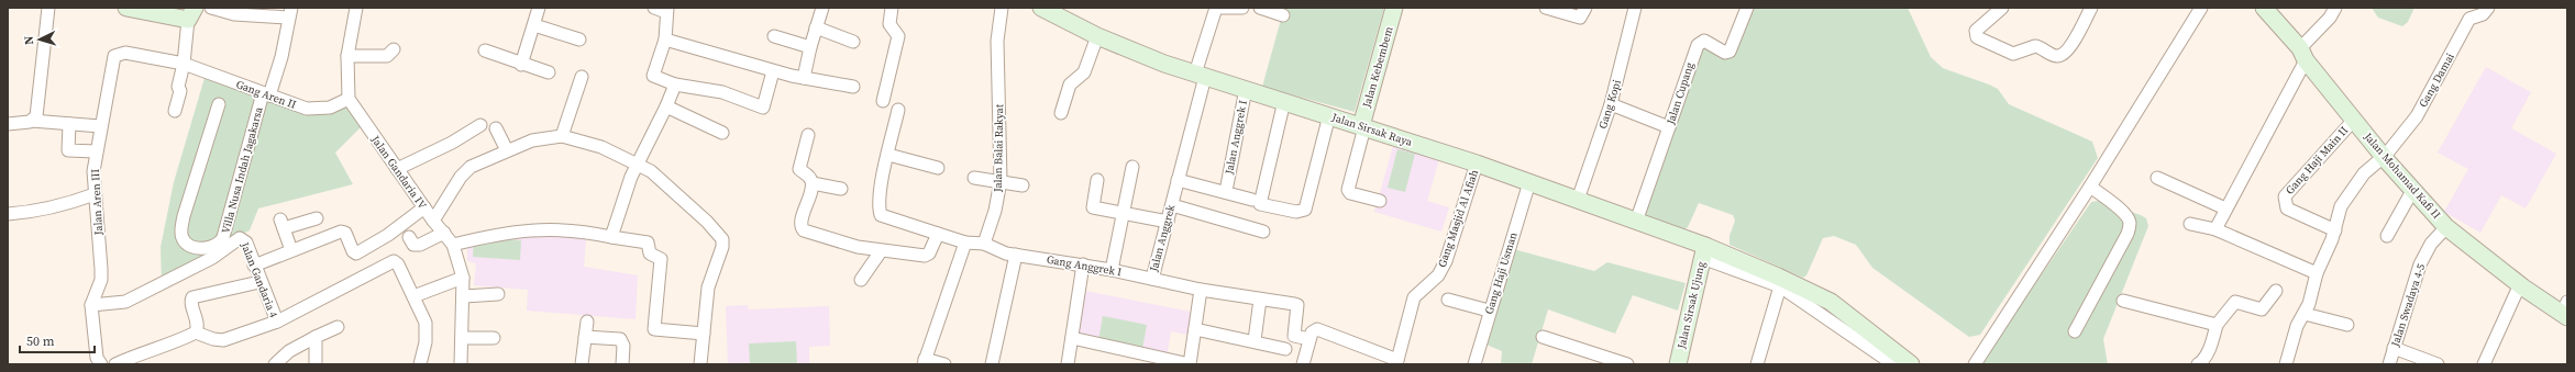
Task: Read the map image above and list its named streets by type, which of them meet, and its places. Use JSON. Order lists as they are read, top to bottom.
{
  "streets": {
    "street": [
      "Jalan Kebembem",
      "Gang Damai",
      "Jalan Cupang",
      "Gang Aren II",
      "Gang Kopi",
      "Jalan Sirsak Raya",
      "Jalan Anggrek I",
      "Jalan Balai Rakyat",
      "Gang Haji Main II",
      "Villa Nusa Indah Jagakarsa",
      "Jalan Gandaria IV",
      "Jalan Mohamad Kafi II",
      "Jalan Aren III",
      "Gang Masjid Al Afiah",
      "Jalan Anggrek",
      "Gang Anggrek I",
      "Gang Haji Usman",
      "Jalan Gandaria 4",
      "Jalan Sirsak Ujung",
      "Jalan Swadaya 4-5"
    ]
  },
  "crossings": [
    ["Jalan Kebembem", "Jalan Sirsak Raya"],
    ["Gang Damai", "Gang Haji Main II"],
    ["Gang Damai", "Jalan Mohamad Kafi II"],
    ["Jalan Cupang", "Jalan Sirsak Raya"],
    ["Gang Aren II", "Villa Nusa Indah Jagakarsa"],
    ["Gang Aren II", "Jalan Gandaria IV"],
    ["Gang Aren II", "Jalan Aren III"],
    ["Gang Kopi", "Jalan Sirsak Raya"],
    ["Jalan Sirsak Raya", "Jalan Anggrek I"],
    ["Jalan Sirsak Raya", "Gang Masjid Al Afiah"],
    ["Jalan Sirsak Raya", "Jalan Anggrek"],
    ["Jalan Sirsak Raya", "Gang Haji Usman"],
    ["Jalan Sirsak Raya", "Jalan Sirsak Ujung"],
    ["Jalan Balai Rakyat", "Gang Anggrek I"],
    ["Gang Haji Main II", "Jalan Mohamad Kafi II"],
    ["Jalan Mohamad Kafi II", "Jalan Swadaya 4-5"],
    ["Jalan Aren III", "Jalan Gandaria 4"],
    ["Jalan Anggrek", "Gang Anggrek I"]
  ],
  "scale_bar": "50 m",
  "north": "left"
}
